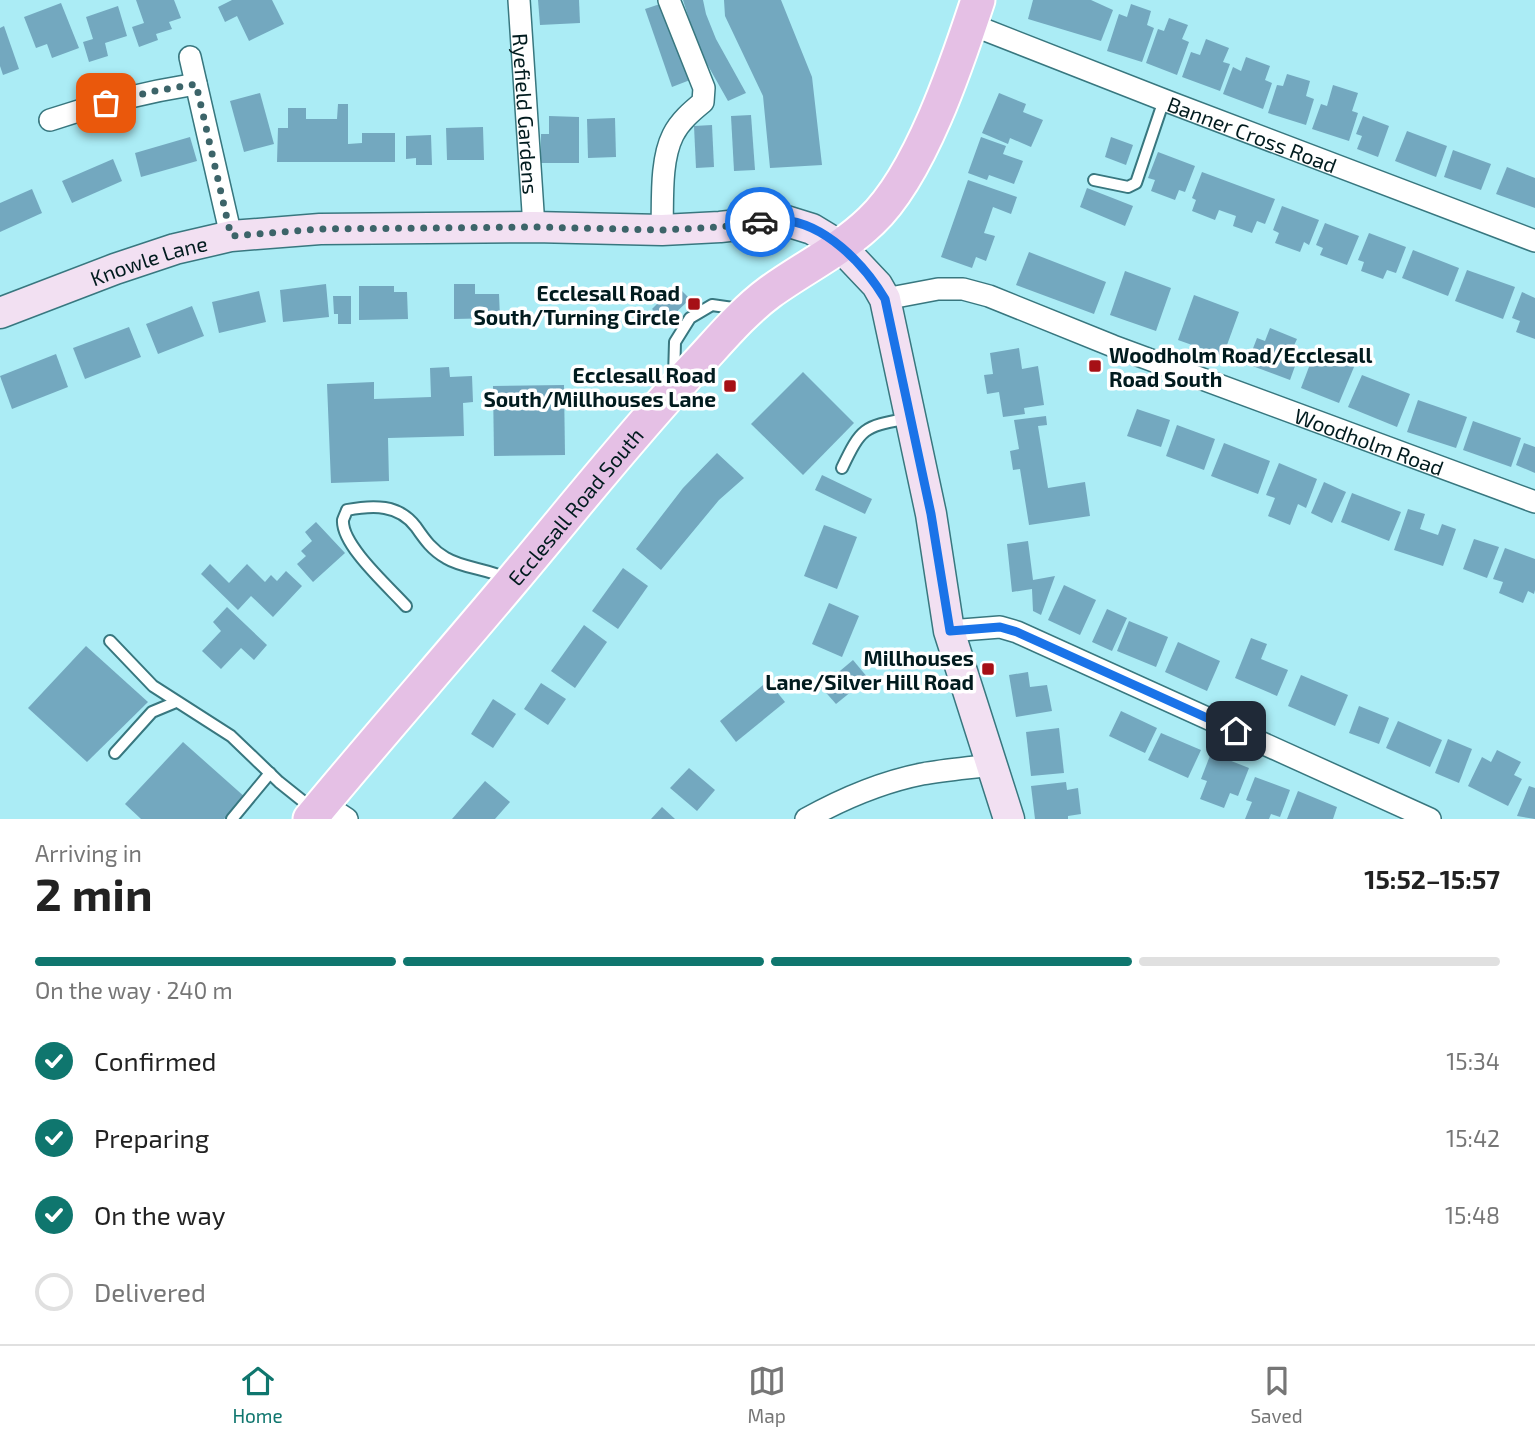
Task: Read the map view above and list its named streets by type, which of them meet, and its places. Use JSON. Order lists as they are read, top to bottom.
{
  "streets": {
    "main road": ["Ecclesall Road South"],
    "street": [
      "Ryefield Gardens",
      "Banner Cross Road",
      "Knowle Lane",
      "Woodholm Road"
    ]
  },
  "crossings": [
    ["Ryefield Gardens", "Knowle Lane"],
    ["Banner Cross Road", "Ecclesall Road South"],
    ["Knowle Lane", "Woodholm Road"],
    ["Knowle Lane", "Ecclesall Road South"]
  ],
  "places": {
    "transit": [
      "Ecclesall Road South/Turning Circle",
      "Woodholm Road/Ecclesall Road South",
      "Ecclesall Road South/Millhouses Lane",
      "Millhouses Lane/Silver Hill Road"
    ]
  },
  "page": {
    "heading": ["2 min", "Arriving in", "15:52–15:57"],
    "bar": "On the way · 240 m",
    "list": [
      ["Confirmed", "15:34"],
      ["Preparing", "15:42"],
      ["On the way", "15:48"],
      "Delivered"
    ],
    "tabs": ["Home", "Map", "Saved"]
  }
}
